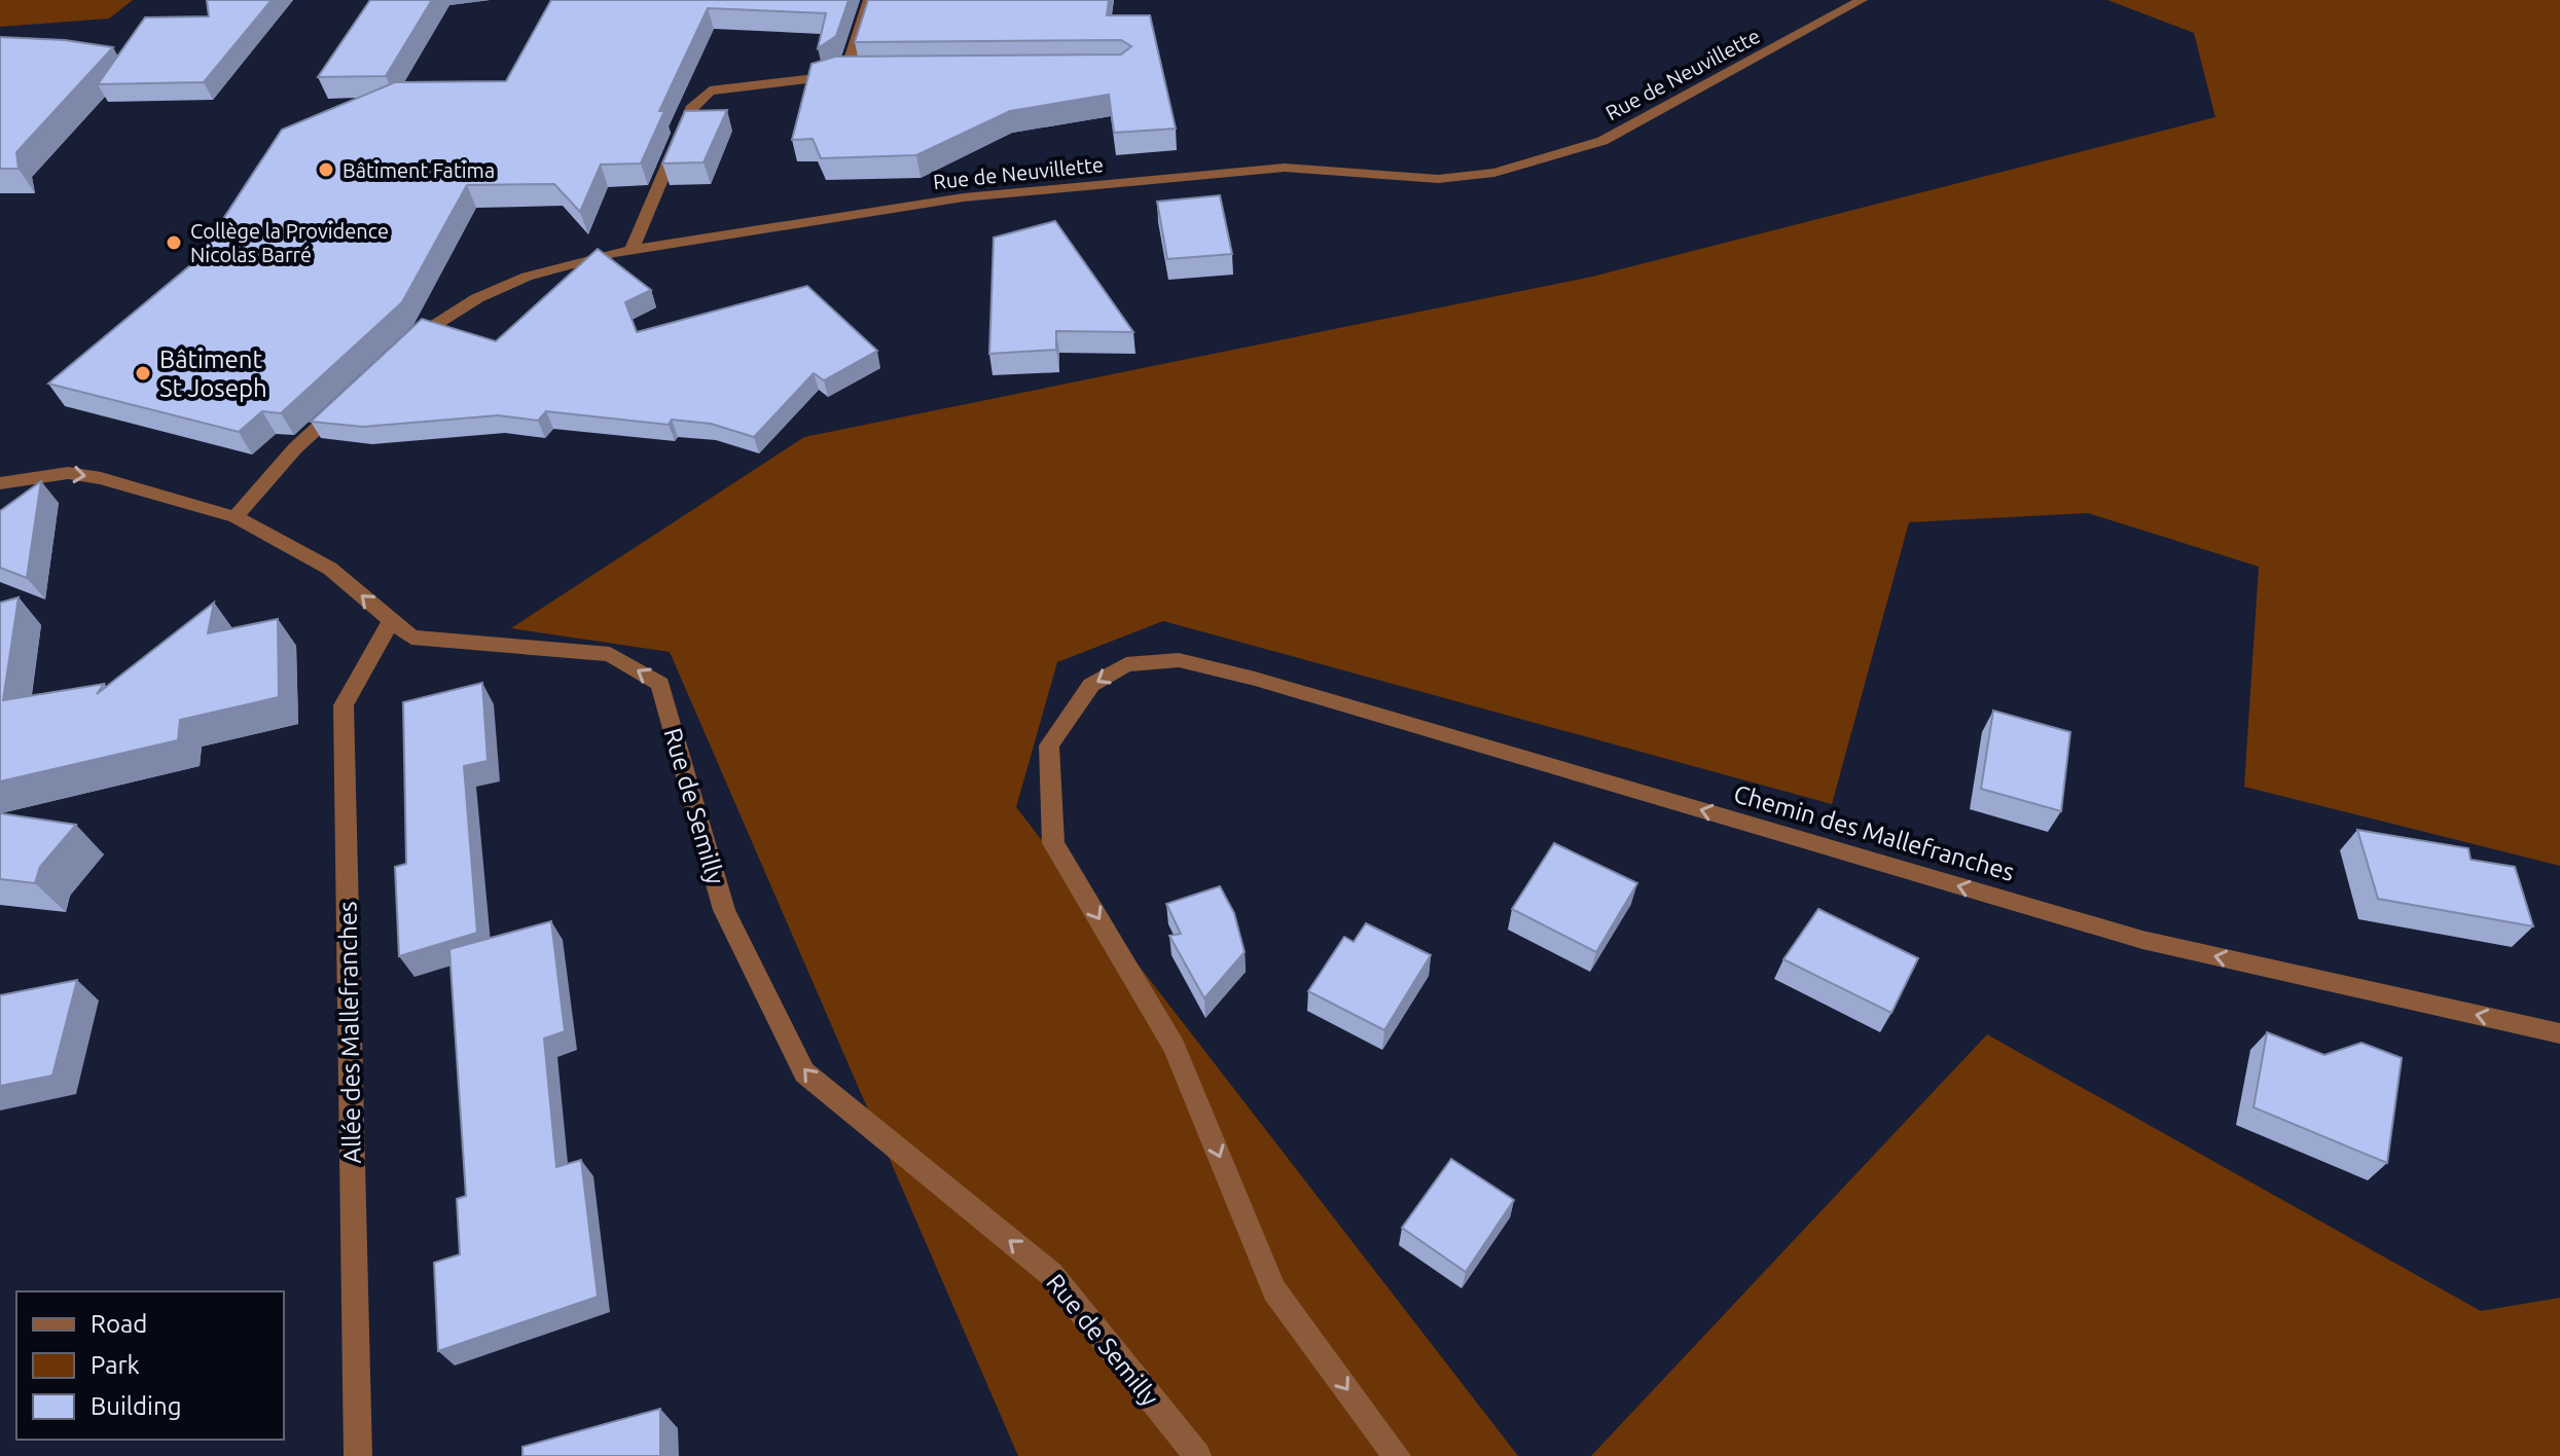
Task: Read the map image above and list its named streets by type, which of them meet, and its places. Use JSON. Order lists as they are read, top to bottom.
{
  "streets": {
    "street": [
      "Rue de Neuvillette",
      "Rue de Semilly",
      "Chemin des Mallefranches",
      "Allée des Mallefranches"
    ]
  },
  "crossings": [
    ["Rue de Semilly", "Allée des Mallefranches"]
  ],
  "places": ["Bâtiment Fatima", "Collège la Providence Nicolas Barré", "Bâtiment St Joseph"],
  "legend": ["Road", "Park", "Building"]
}
